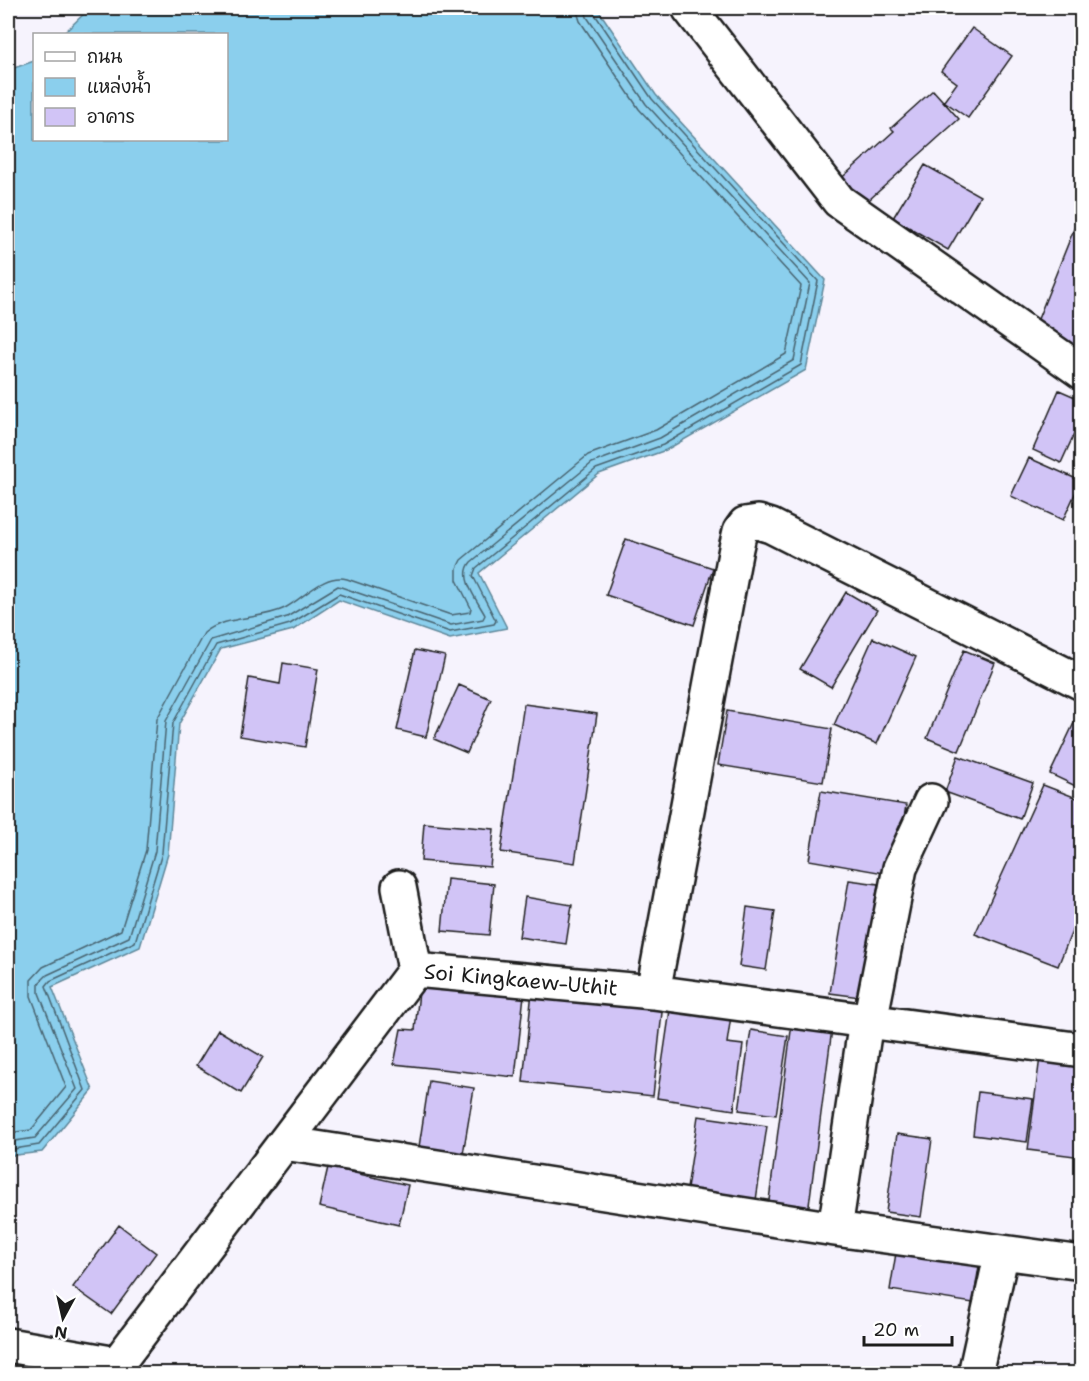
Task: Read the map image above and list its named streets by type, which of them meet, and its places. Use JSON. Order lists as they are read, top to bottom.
{
  "streets": {
    "street": ["Soi Kingkaew-Uthit"]
  },
  "legend": ["ถนน", "แหล่งน้ำ", "อาคาร"],
  "scale_bar": "20 m",
  "north": "bottom"
}
